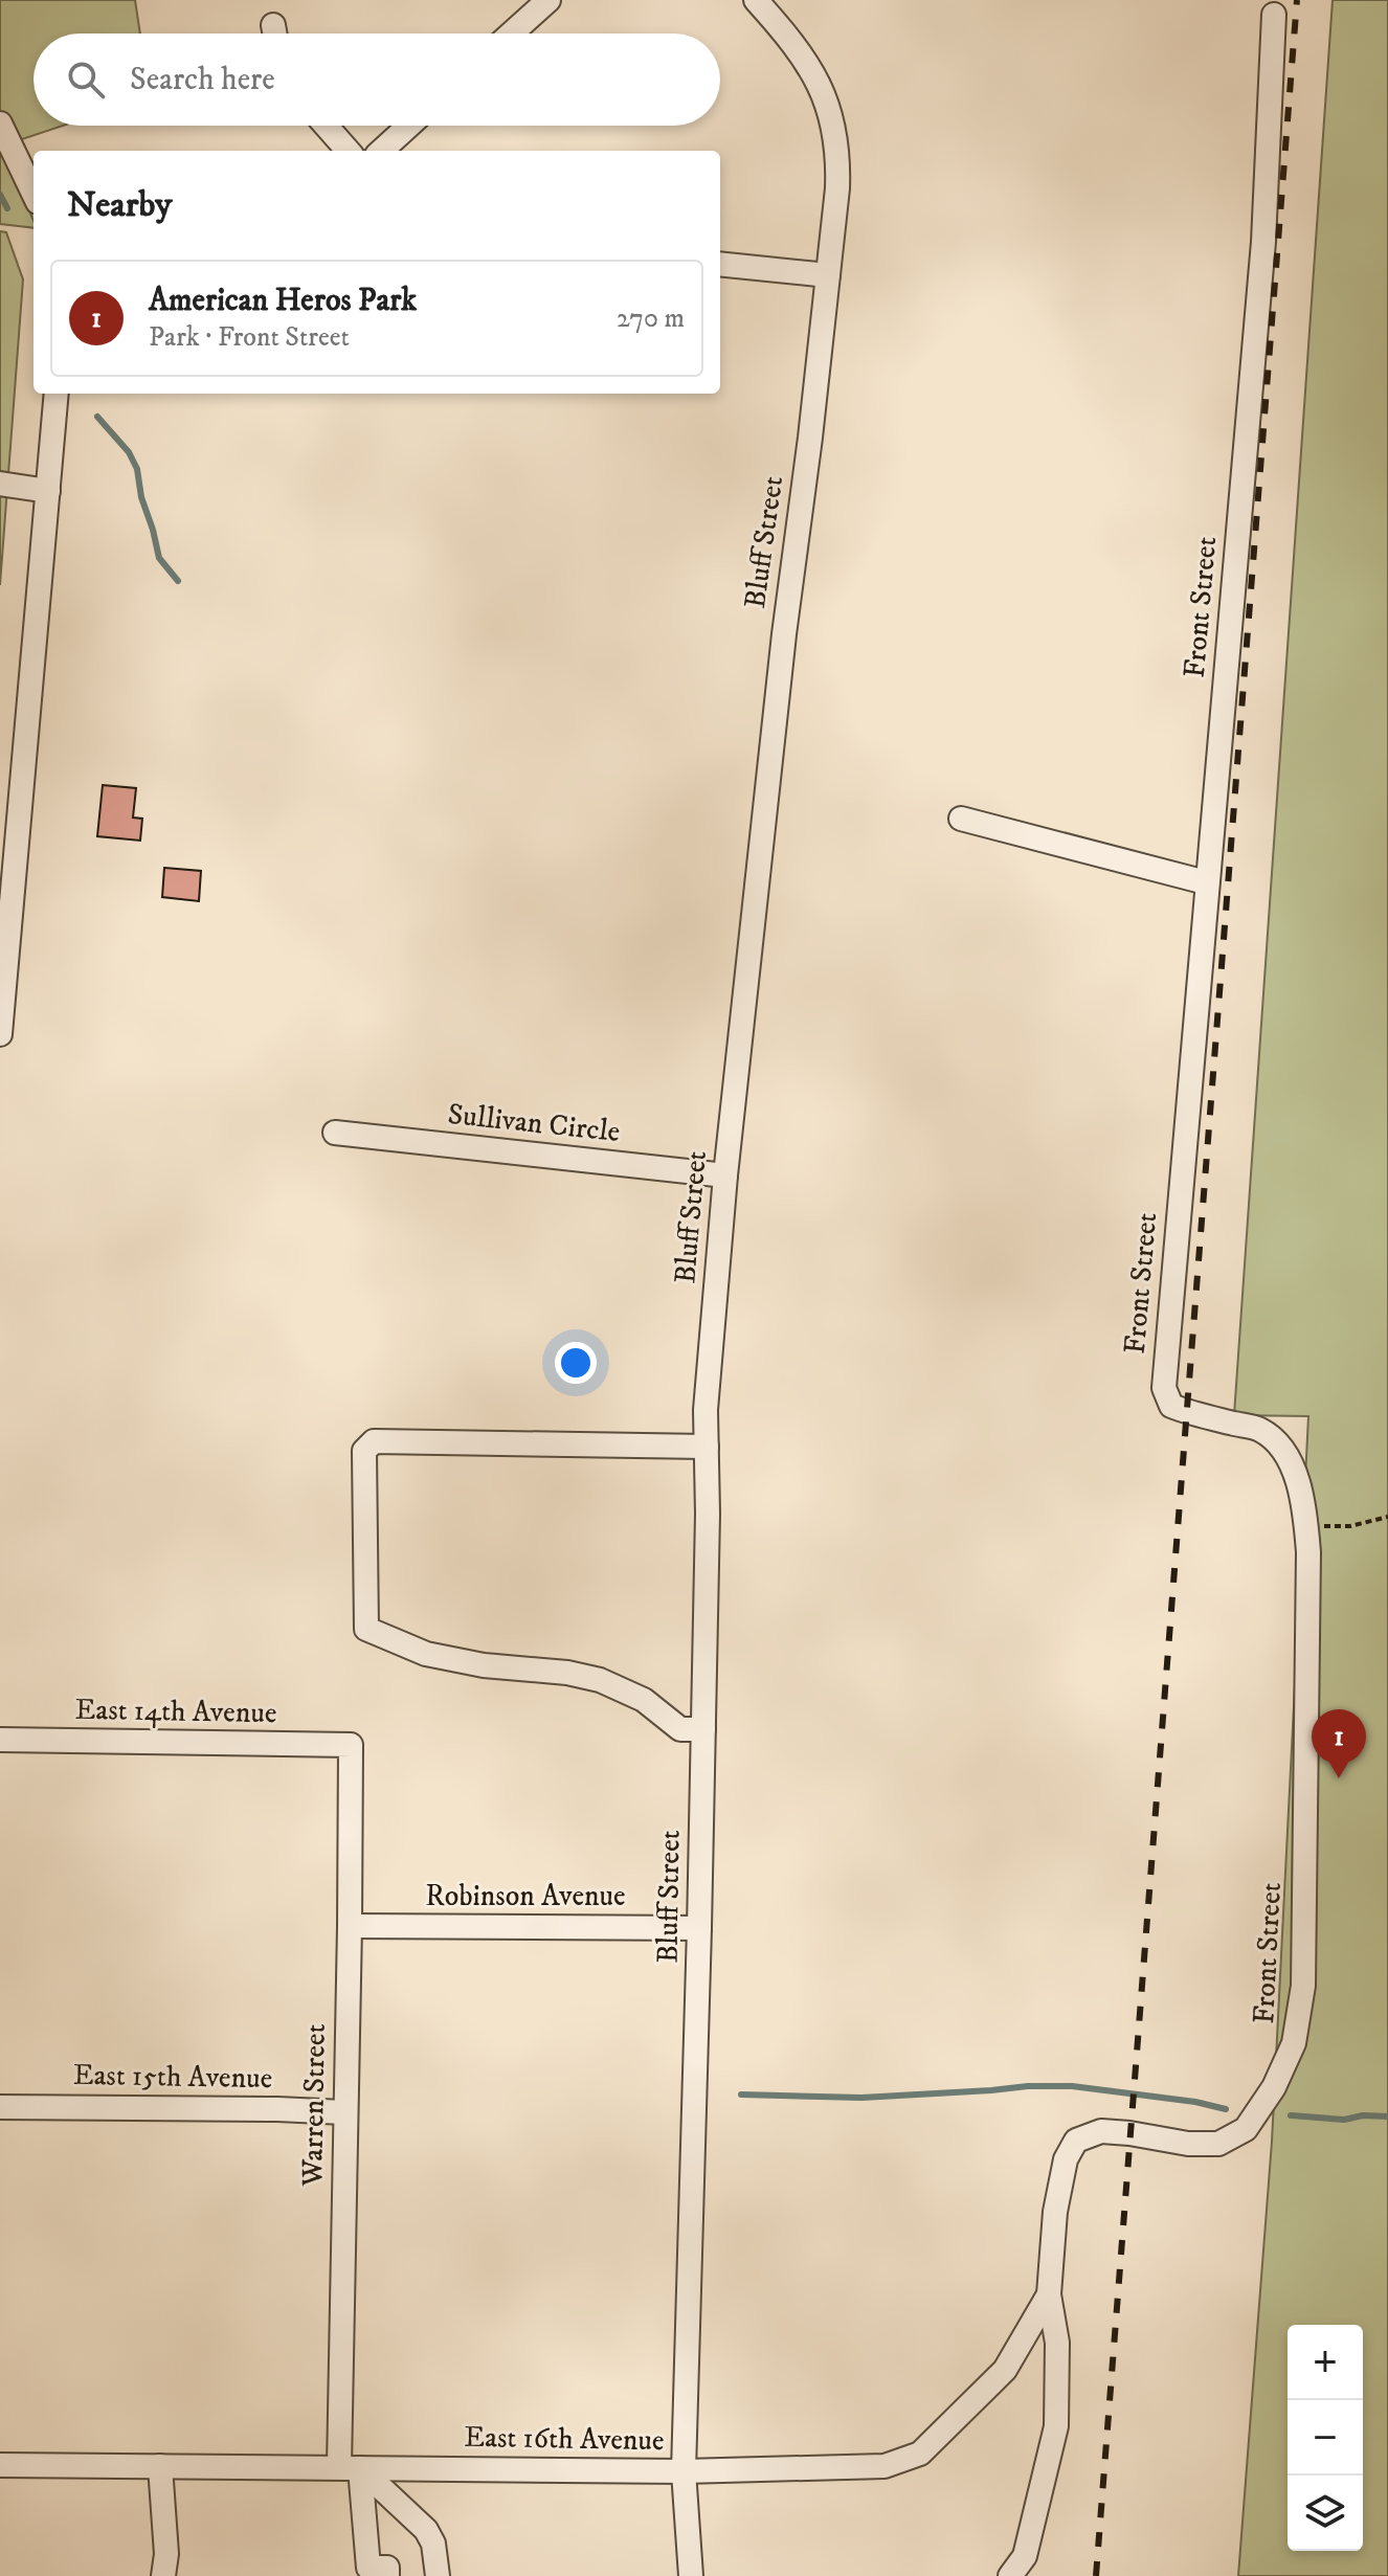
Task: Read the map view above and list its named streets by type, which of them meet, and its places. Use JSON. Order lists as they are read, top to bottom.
{
  "streets": {
    "street": [
      "Bluff Street",
      "Front Street",
      "Sullivan Circle",
      "East 14th Avenue",
      "Robinson Avenue",
      "East 15th Avenue",
      "Warren Street",
      "East 16th Avenue"
    ]
  },
  "crossings": [
    ["Bluff Street", "Sullivan Circle"],
    ["Bluff Street", "Robinson Avenue"],
    ["Bluff Street", "East 16th Avenue"],
    ["Front Street", "East 16th Avenue"],
    ["East 14th Avenue", "Warren Street"],
    ["Robinson Avenue", "Warren Street"],
    ["East 15th Avenue", "Warren Street"],
    ["Warren Street", "East 16th Avenue"]
  ],
  "page": {
    "search": "Search here",
    "heading": "Nearby",
    "list": [
      {
        "mark": "1",
        "name": "American Heros Park",
        "note": "Park · Front Street",
        "value": "270 m"
      }
    ],
    "pins": "1",
    "map_buttons": ["+", "−"]
  }
}
